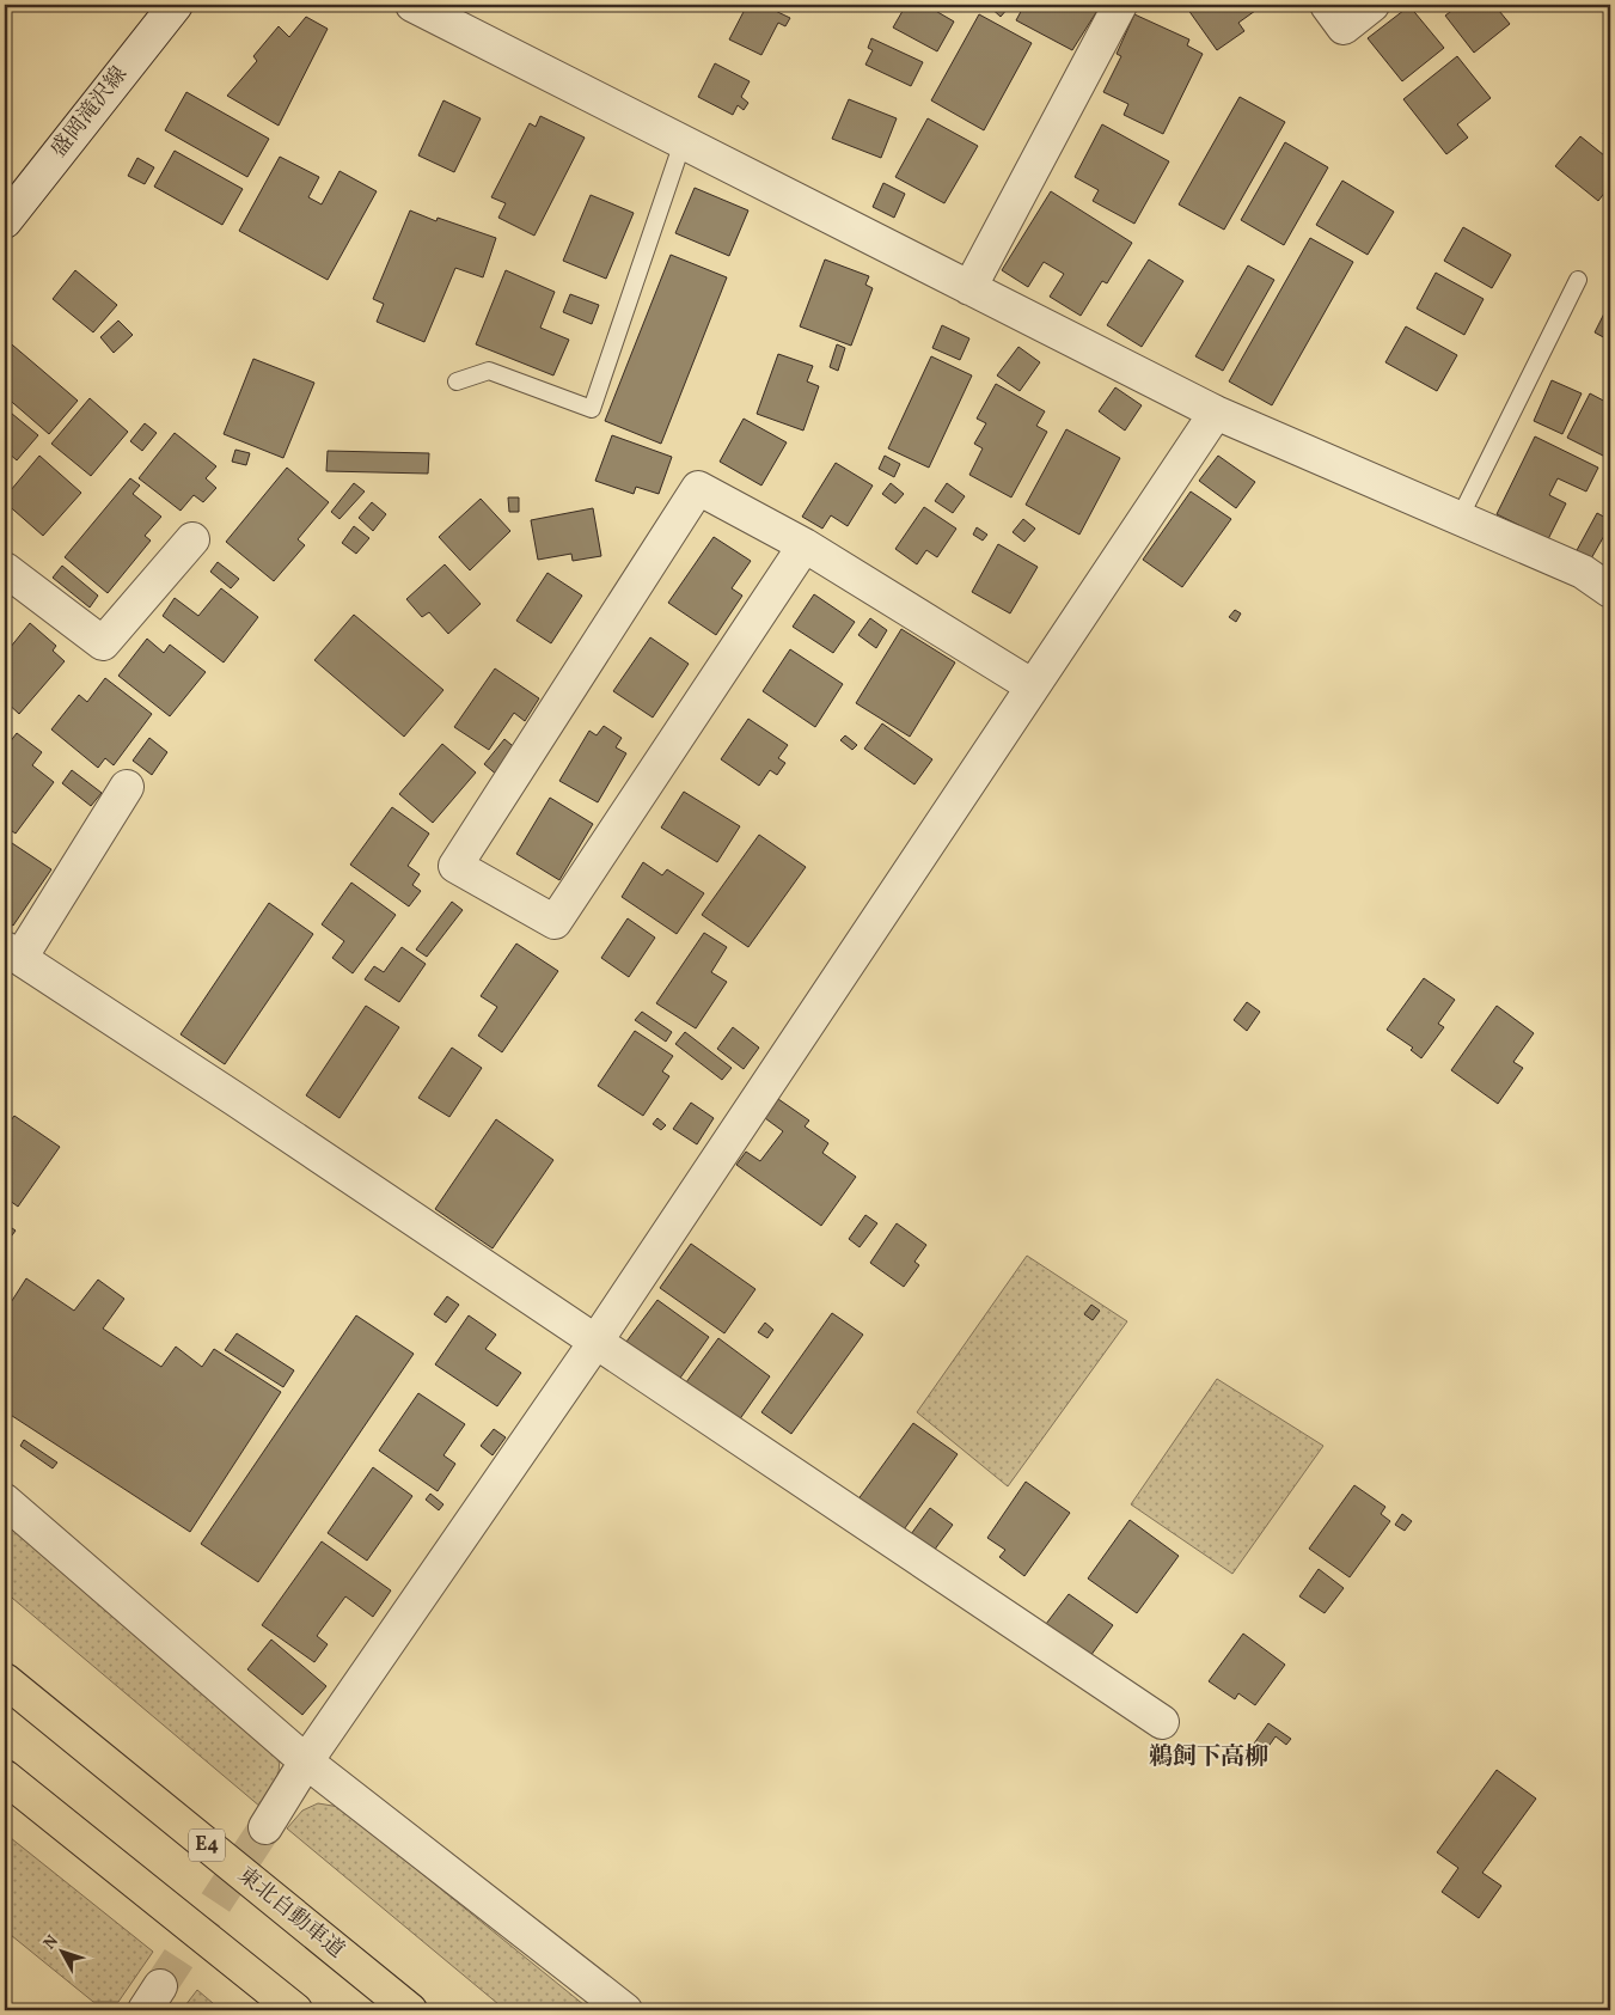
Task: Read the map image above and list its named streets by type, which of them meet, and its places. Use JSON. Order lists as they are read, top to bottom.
{
  "streets": {
    "highway": ["E4", "東北自動車道"],
    "street": ["盛岡滝沢線"]
  },
  "districts": ["鵜飼下高柳"],
  "north": "top left"
}
